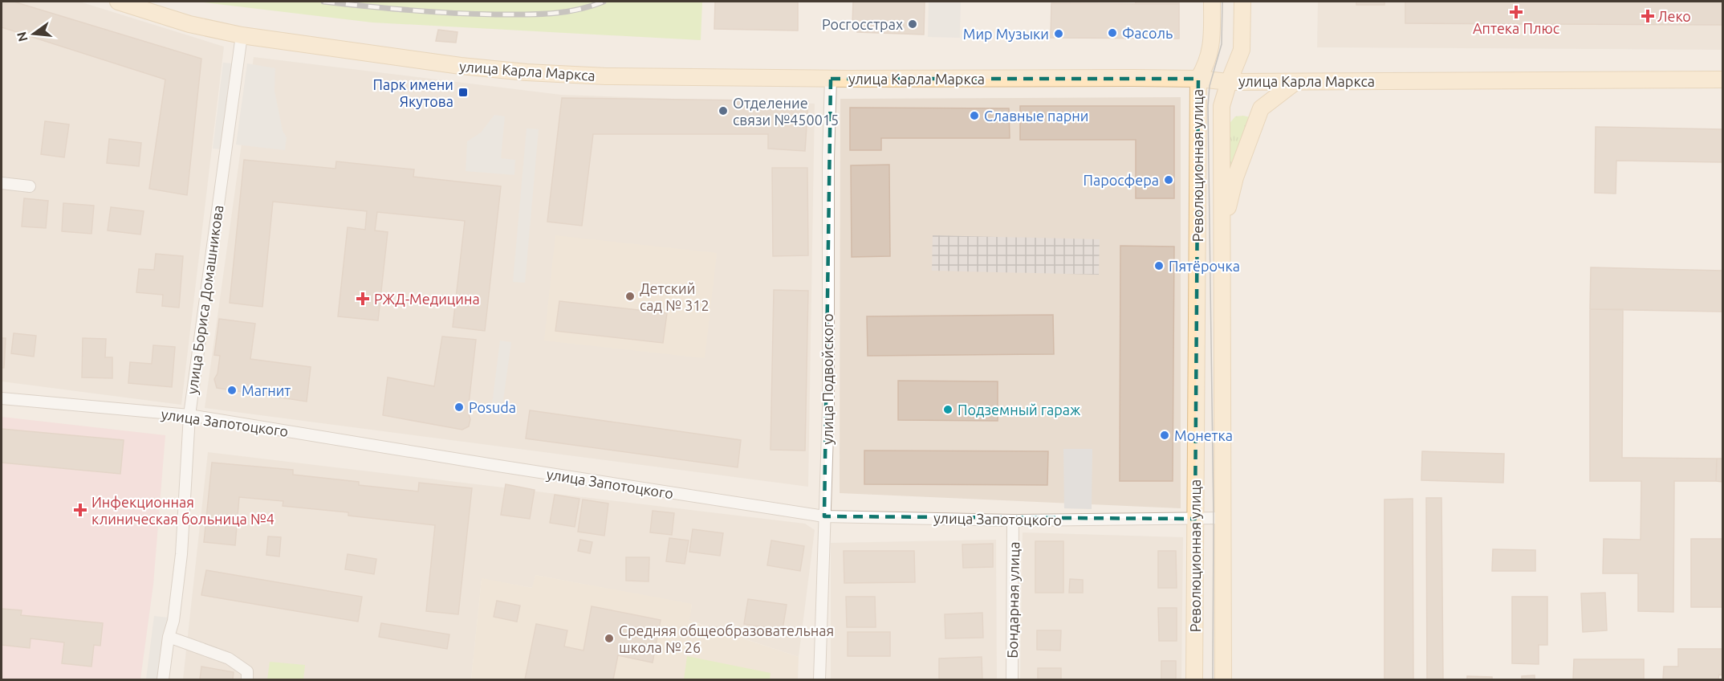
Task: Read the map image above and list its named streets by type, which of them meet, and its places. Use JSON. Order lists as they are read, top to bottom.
{
  "streets": {
    "street": [
      "улица Карла Маркса",
      "Революционная улица",
      "улица Бориса Домашникова",
      "улица Подвойского",
      "улица Запотоцкого",
      "Бондарная улица"
    ]
  },
  "crossings": [
    ["улица Карла Маркса", "Революционная улица"],
    ["улица Карла Маркса", "улица Бориса Домашникова"],
    ["улица Карла Маркса", "улица Подвойского"],
    ["Революционная улица", "улица Запотоцкого"],
    ["улица Бориса Домашникова", "улица Запотоцкого"],
    ["улица Подвойского", "улица Запотоцкого"],
    ["улица Запотоцкого", "Бондарная улица"]
  ],
  "places": {
    "health": [
      "Аптека Плюс",
      "Леко",
      "РЖД-Медицина",
      "Инфекционная клиническая больница №4"
    ],
    "other": [
      "Росгосстрах",
      "Фасоль",
      "Мир Музыки",
      "Отделение связи №450015",
      "Славные парни",
      "Паросфера",
      "Пятёрочка",
      "Детский сад № 312",
      "Магнит",
      "Posuda",
      "Подземный гараж",
      "Монетка",
      "Средняя общеобразовательная школа № 26"
    ],
    "transit": ["Парк имени Якутова"]
  },
  "north": "left"
}
